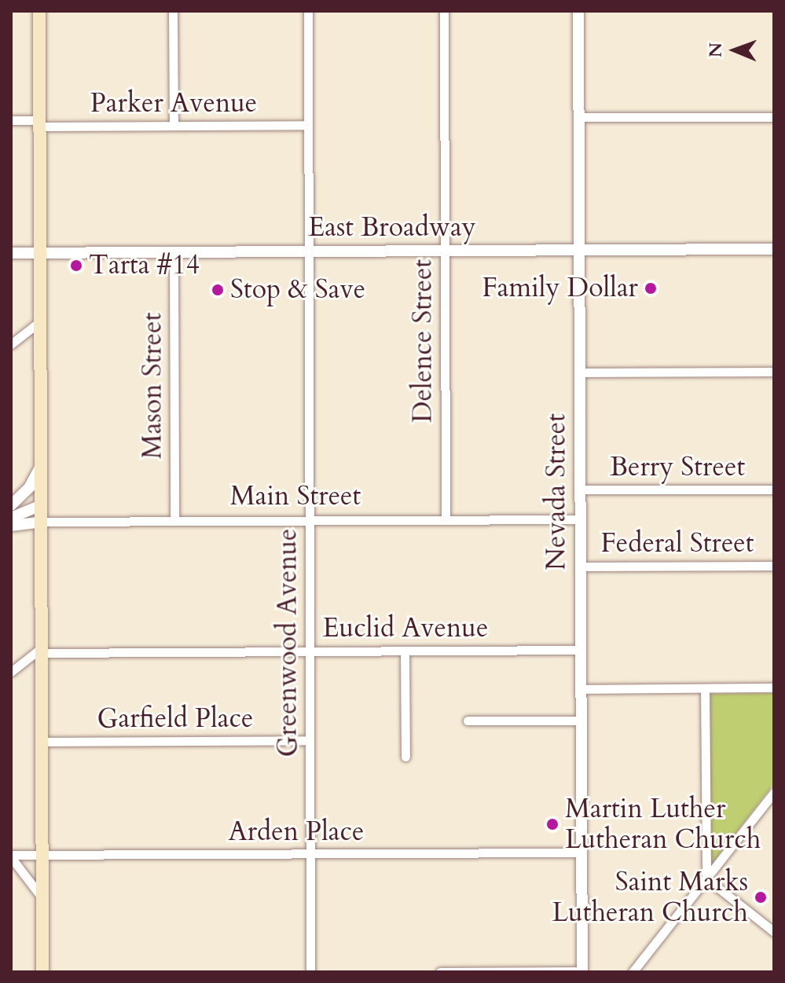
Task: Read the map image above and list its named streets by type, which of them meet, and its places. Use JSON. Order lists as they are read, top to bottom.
{
  "streets": {
    "street": [
      "Parker Avenue",
      "East Broadway",
      "Delence Street",
      "Mason Street",
      "Berry Street",
      "Nevada Street",
      "Main Street",
      "Federal Street",
      "Euclid Avenue",
      "Greenwood Avenue",
      "Garfield Place",
      "Arden Place"
    ]
  },
  "crossings": [
    ["Parker Avenue", "Greenwood Avenue"],
    ["East Broadway", "Delence Street"],
    ["East Broadway", "Mason Street"],
    ["East Broadway", "Nevada Street"],
    ["East Broadway", "Greenwood Avenue"],
    ["Delence Street", "Main Street"],
    ["Mason Street", "Main Street"],
    ["Berry Street", "Nevada Street"],
    ["Nevada Street", "Main Street"],
    ["Nevada Street", "Federal Street"],
    ["Nevada Street", "Euclid Avenue"],
    ["Nevada Street", "Arden Place"],
    ["Main Street", "Greenwood Avenue"],
    ["Euclid Avenue", "Greenwood Avenue"],
    ["Greenwood Avenue", "Garfield Place"],
    ["Greenwood Avenue", "Arden Place"]
  ],
  "places": [
    "Tarta #14",
    "Family Dollar",
    "Stop & Save",
    "Martin Luther Lutheran Church",
    "Saint Marks Lutheran Church"
  ],
  "north": "left"
}
